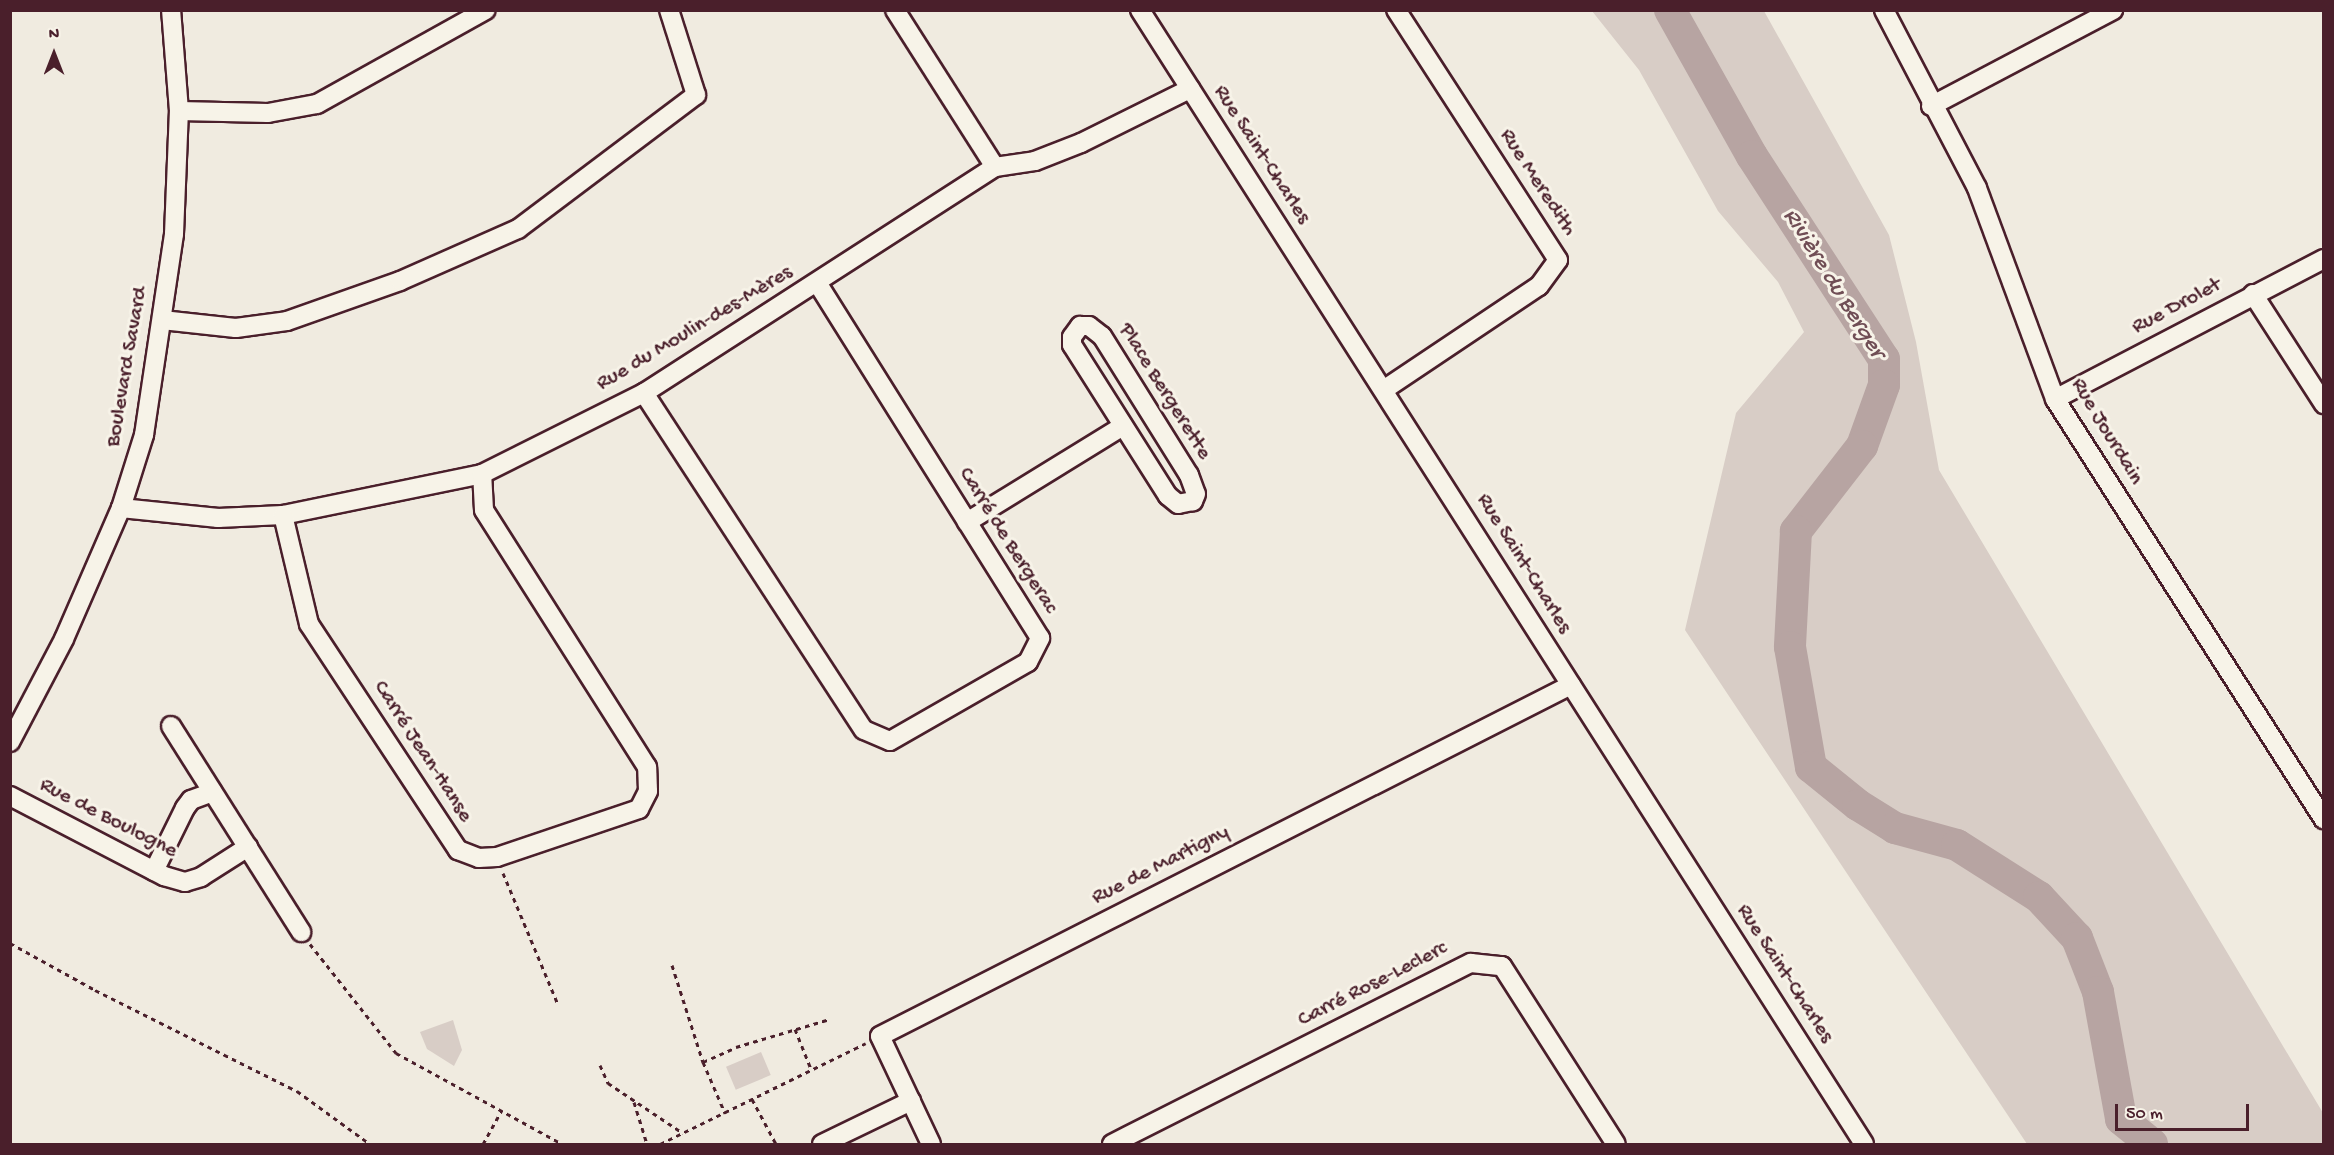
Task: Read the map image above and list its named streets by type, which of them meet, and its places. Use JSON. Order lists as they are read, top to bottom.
{
  "streets": {
    "street": [
      "Rue Saint-Charles",
      "Rue Meredith",
      "Rue Drolet",
      "Rue du Moulin-des-Mères",
      "Boulevard Savard",
      "Place Bergerette",
      "Rue Jourdain",
      "Carré de Bergerac",
      "Carré Jean-Hanse",
      "Rue de Boulogne",
      "Rue de Martigny",
      "Carré Rose-Leclerc"
    ]
  },
  "crossings": [
    ["Rue Saint-Charles", "Rue Meredith"],
    ["Rue Saint-Charles", "Rue du Moulin-des-Mères"],
    ["Rue Saint-Charles", "Rue de Martigny"],
    ["Rue Drolet", "Rue Jourdain"],
    ["Rue du Moulin-des-Mères", "Boulevard Savard"],
    ["Rue du Moulin-des-Mères", "Carré de Bergerac"],
    ["Rue du Moulin-des-Mères", "Carré Jean-Hanse"]
  ],
  "water": ["Rivière du Berger"],
  "scale_bar": "50 m",
  "north": "top"
}
